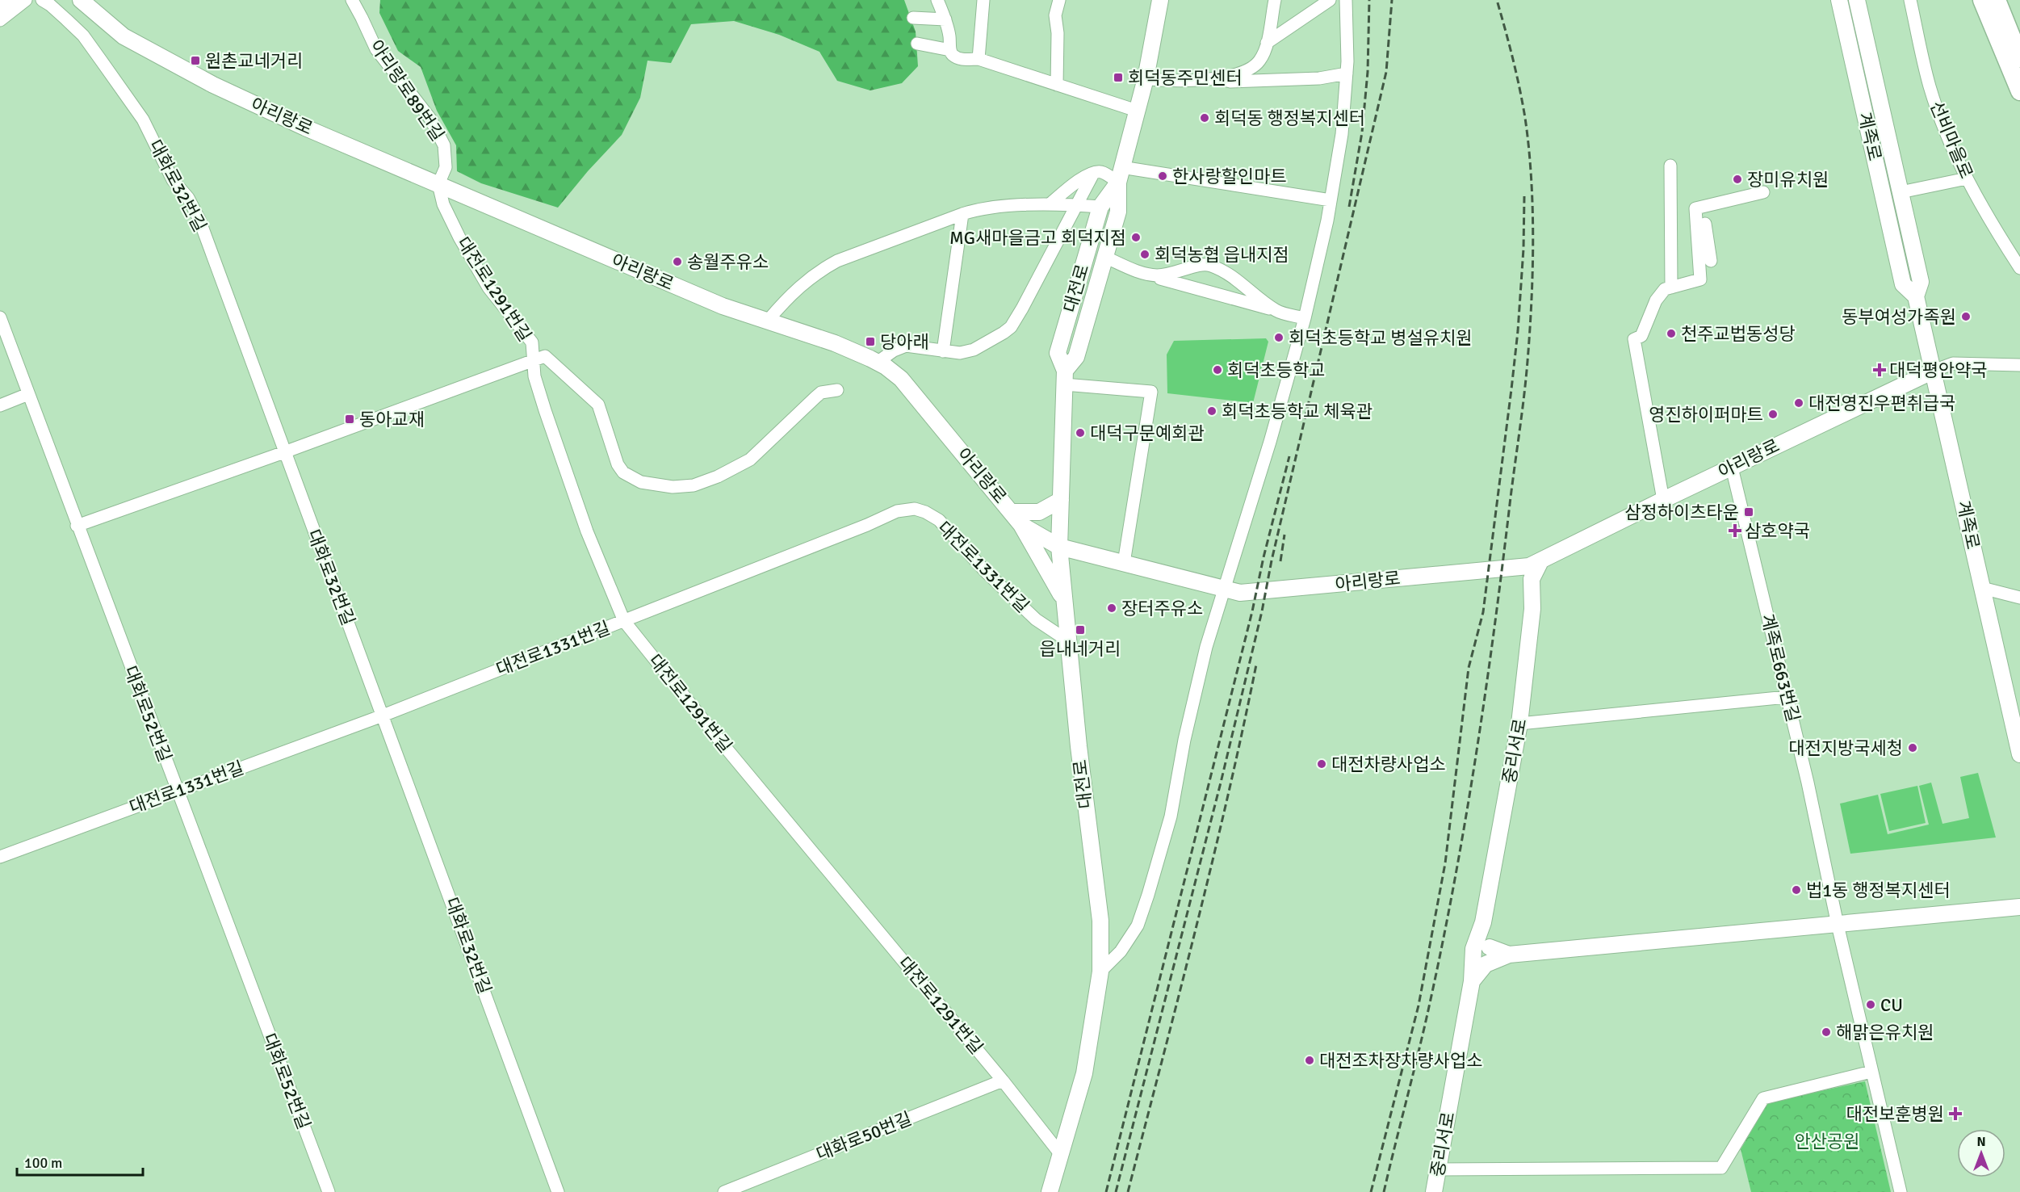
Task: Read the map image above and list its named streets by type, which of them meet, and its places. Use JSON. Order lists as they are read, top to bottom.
{
  "streets": {
    "main road": [
      "아리랑로",
      "계족로",
      "대전로",
      "중리서로"
    ],
    "street": [
      "아리랑로89번길",
      "선비마을로",
      "대화로32번길",
      "대전로1291번길",
      "대전로1331번길",
      "계족로663번길",
      "대화로52번길",
      "대화로50번길"
    ]
  },
  "crossings": [
    ["아리랑로89번길", "아리랑로"],
    ["아리랑로89번길", "대전로1291번길"],
    ["아리랑로", "계족로"],
    ["아리랑로", "대전로"],
    ["아리랑로", "대전로1291번길"],
    ["아리랑로", "계족로663번길"],
    ["아리랑로", "중리서로"],
    ["대화로32번길", "대전로1331번길"],
    ["대전로", "대전로1291번길"],
    ["대전로", "대전로1331번길"],
    ["대전로1291번길", "대전로1331번길"],
    ["대전로1291번길", "대화로50번길"],
    ["대전로1331번길", "대화로52번길"]
  ],
  "parks": ["안산공원"],
  "places": {
    "transit": [
      "원촌교네거리",
      "회덕동주민센터",
      "당아래",
      "동아교재",
      "삼정하이츠타운",
      "읍내네거리"
    ],
    "other": [
      "회덕동 행정복지센터",
      "한사랑할인마트",
      "장미유치원",
      "MG새마을금고 회덕지점",
      "회덕농협 읍내지점",
      "송월주유소",
      "동부여성가족원",
      "천주교법동성당",
      "회덕초등학교 병설유치원",
      "회덕초등학교",
      "대전영진우편취급국",
      "회덕초등학교 체육관",
      "영진하이퍼마트",
      "대덕구문예회관",
      "장터주유소",
      "대전지방국세청",
      "대전차량사업소",
      "법1동 행정복지센터",
      "CU",
      "해맑은유치원",
      "대전조차장차량사업소"
    ],
    "health": ["대덕평안약국", "삼호약국", "대전보훈병원"]
  },
  "scale_bar": "100 m",
  "north": "top"
}
